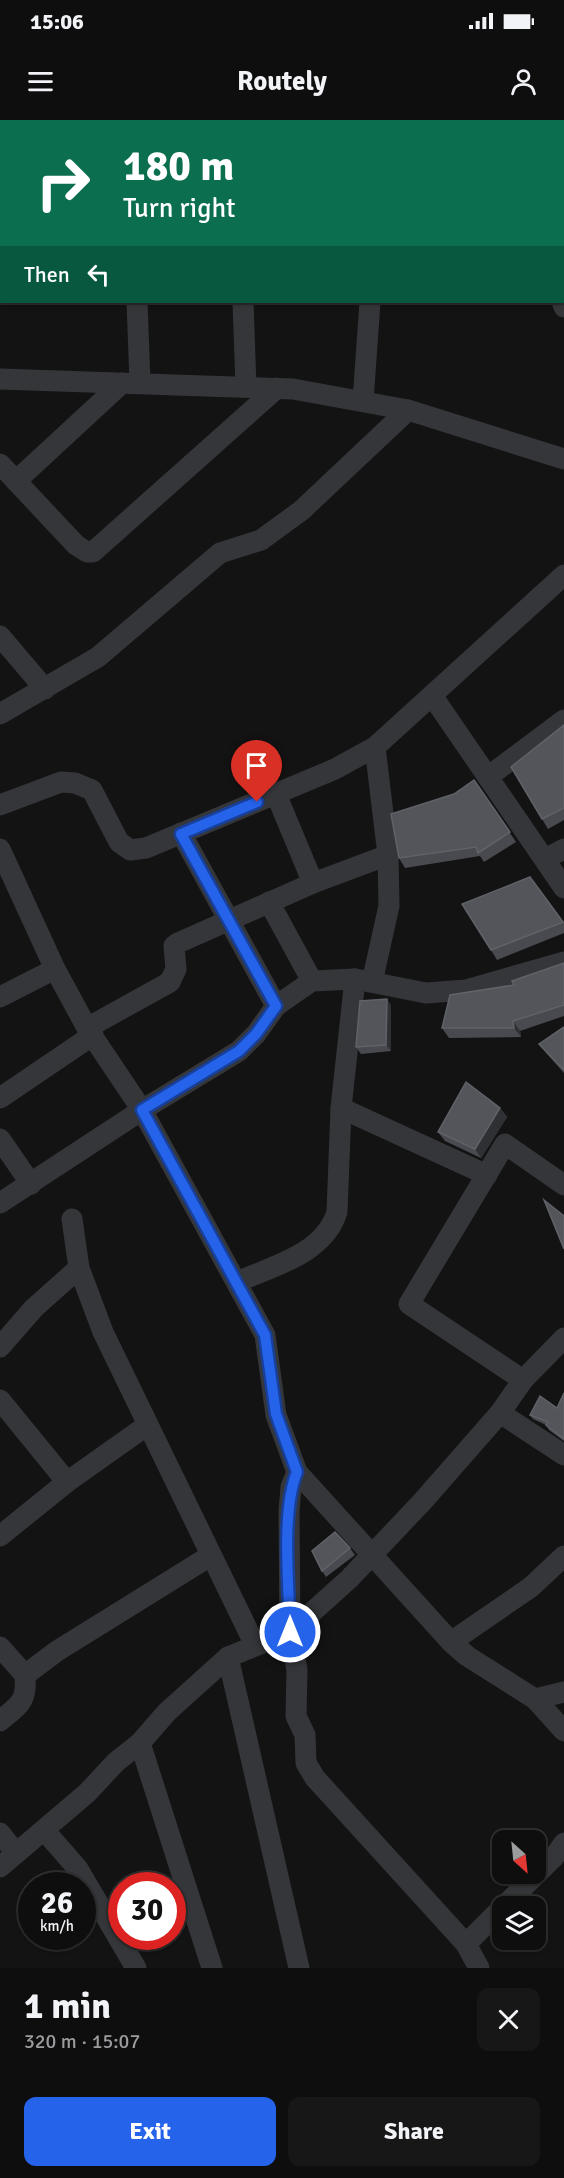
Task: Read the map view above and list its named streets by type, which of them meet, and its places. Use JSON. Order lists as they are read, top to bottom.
{
  "north": "bottom right",
  "page": {
    "status": "15:06",
    "header": "Routely",
    "turn": ["180 m", "Turn right"],
    "then": "Then",
    "speed": "26 km/h",
    "limit": "30",
    "heading": ["1 min", "320 m · 15:07"],
    "buttons": ["Exit", "Share"]
  }
}
